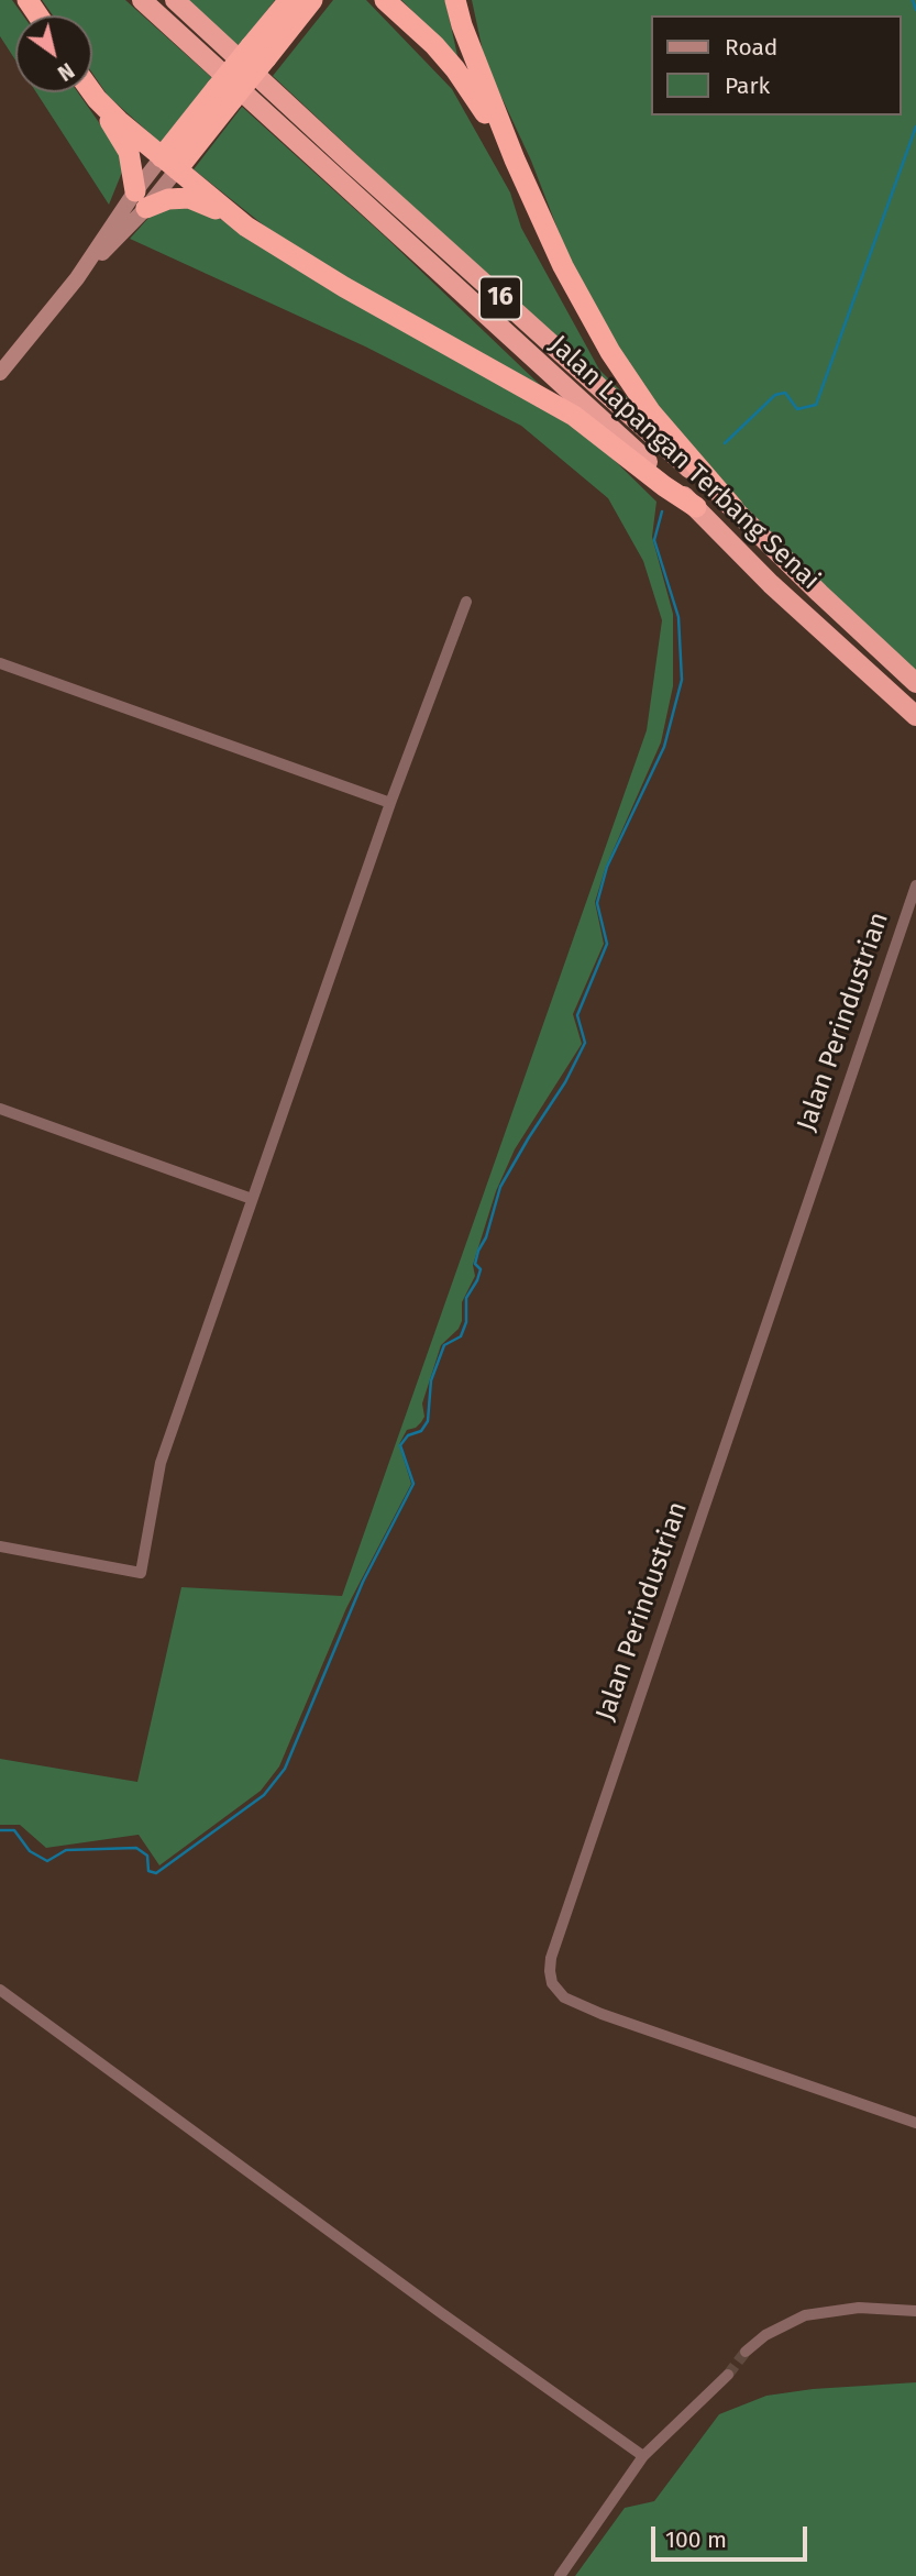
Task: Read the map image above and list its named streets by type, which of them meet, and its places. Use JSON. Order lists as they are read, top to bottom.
{
  "streets": {
    "highway": ["16", "Jalan Lapangan Terbang Senai"],
    "street": ["Jalan Perindustrian"]
  },
  "legend": ["Road", "Park"],
  "scale_bar": "100 m",
  "north": "bottom right"
}
